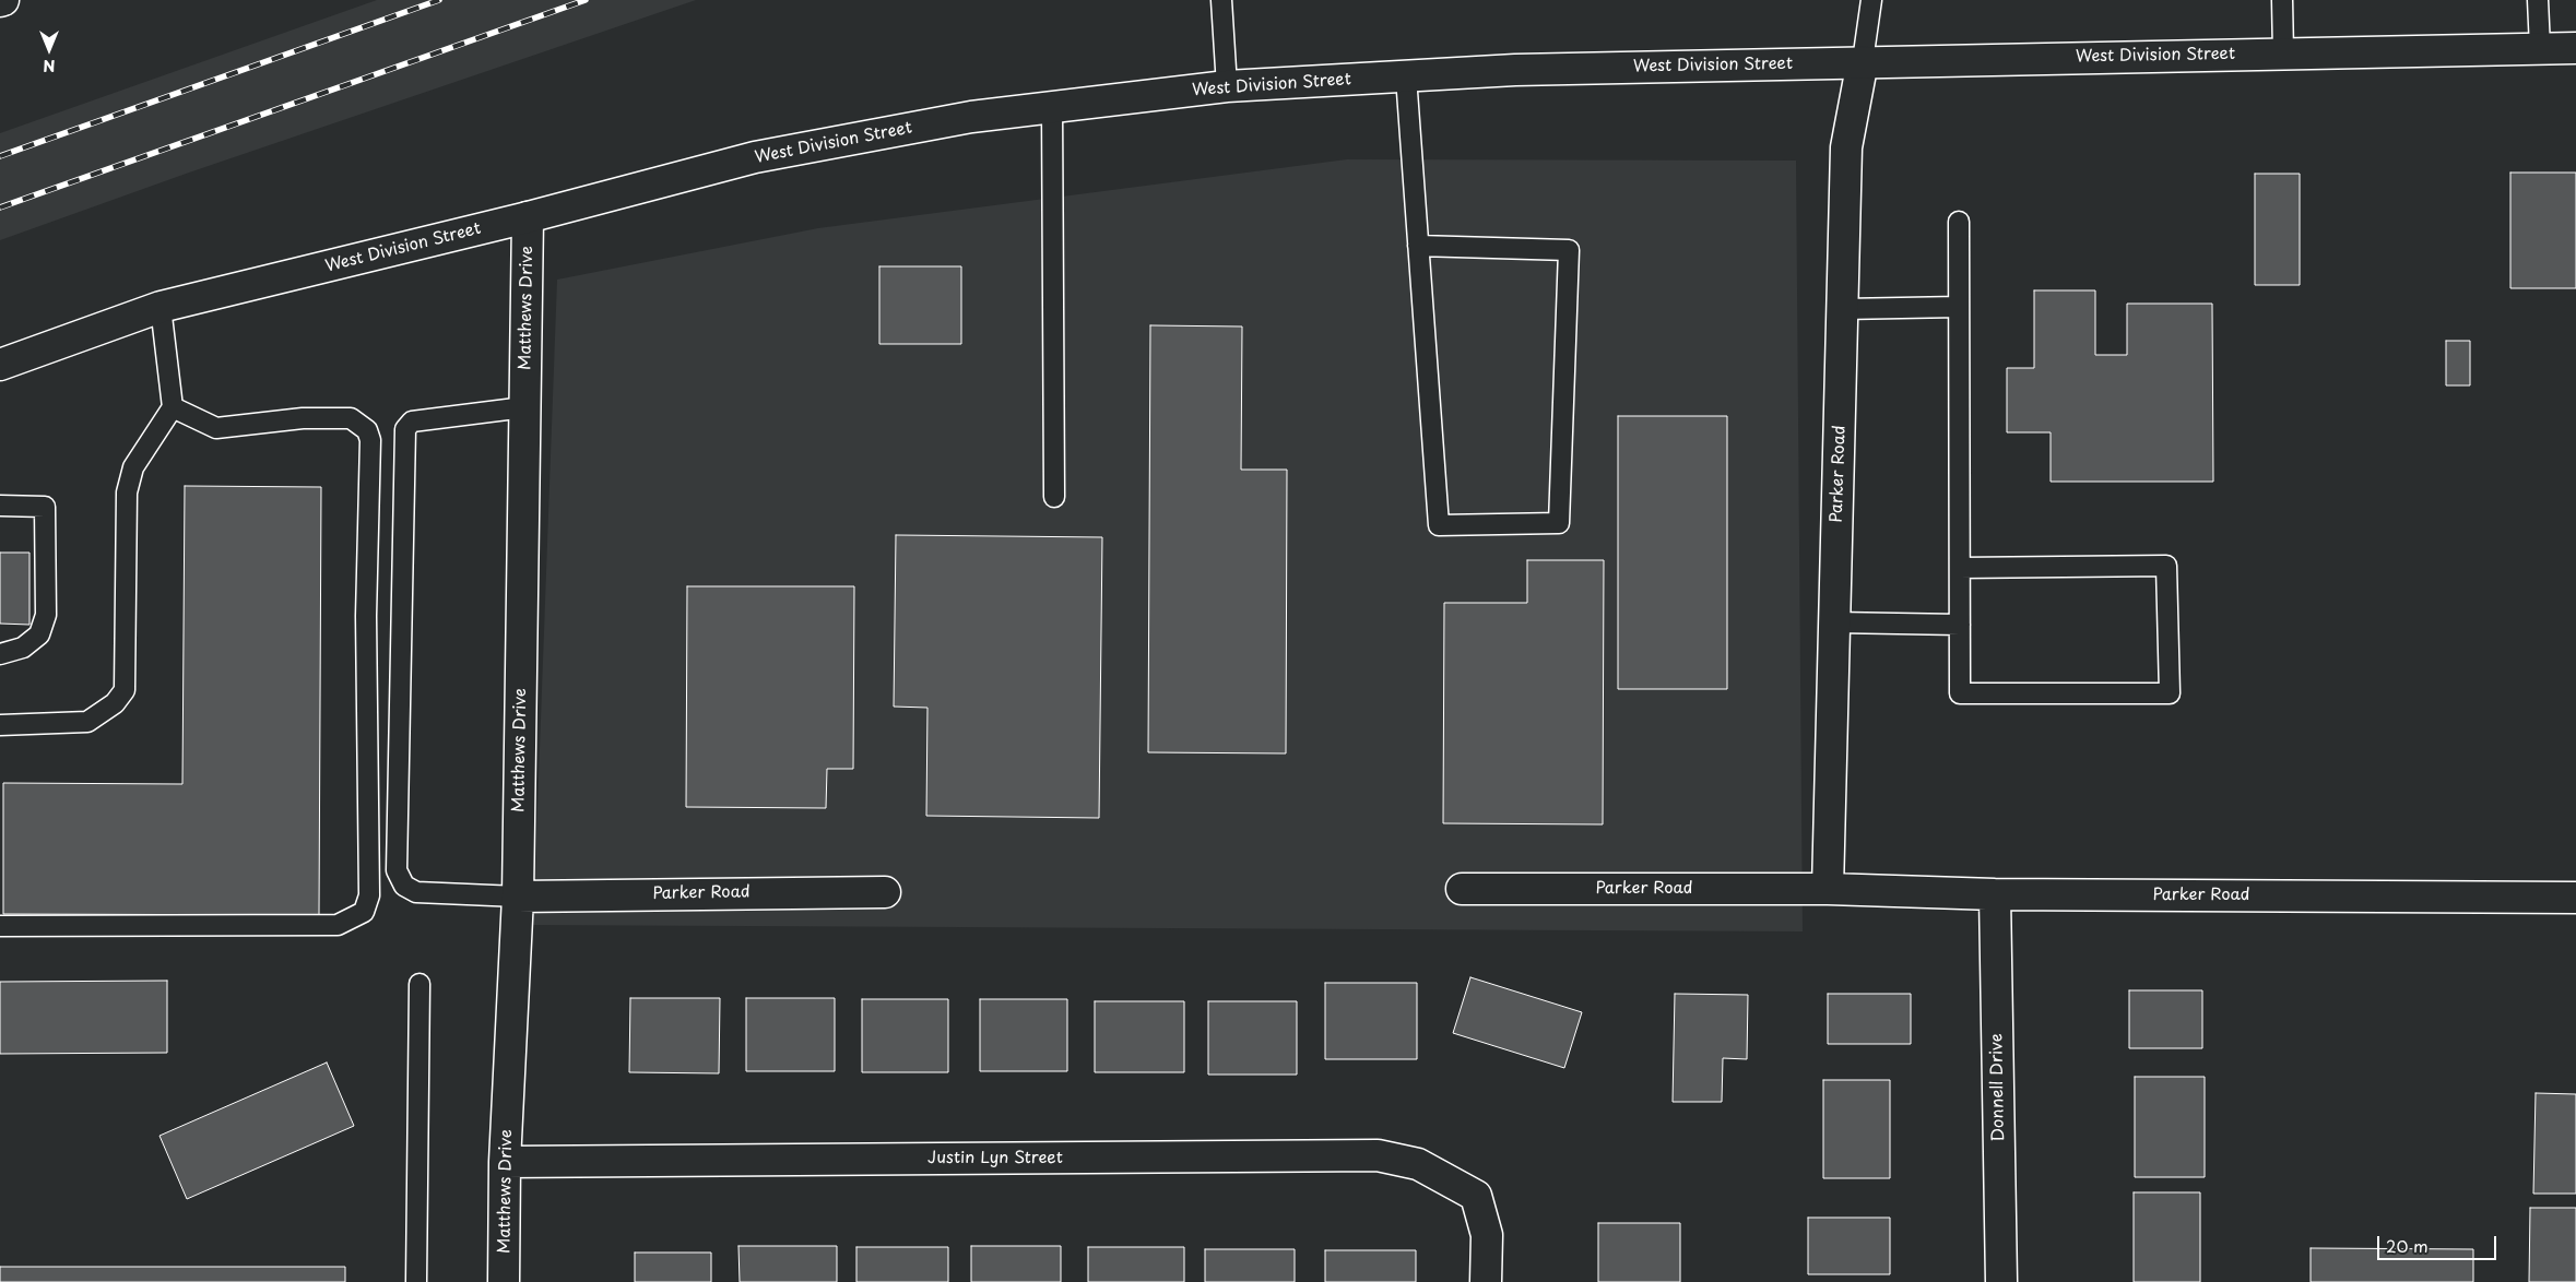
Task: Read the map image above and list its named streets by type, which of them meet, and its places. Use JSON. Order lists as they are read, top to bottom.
{
  "streets": {
    "street": [
      "West Division Street",
      "Matthews Drive",
      "Parker Road",
      "Donnell Drive",
      "Justin Lyn Street"
    ]
  },
  "crossings": [
    ["West Division Street", "Matthews Drive"],
    ["West Division Street", "Parker Road"],
    ["Matthews Drive", "Parker Road"],
    ["Matthews Drive", "Justin Lyn Street"],
    ["Parker Road", "Donnell Drive"]
  ],
  "scale_bar": "20 m",
  "north": "bottom"
}
